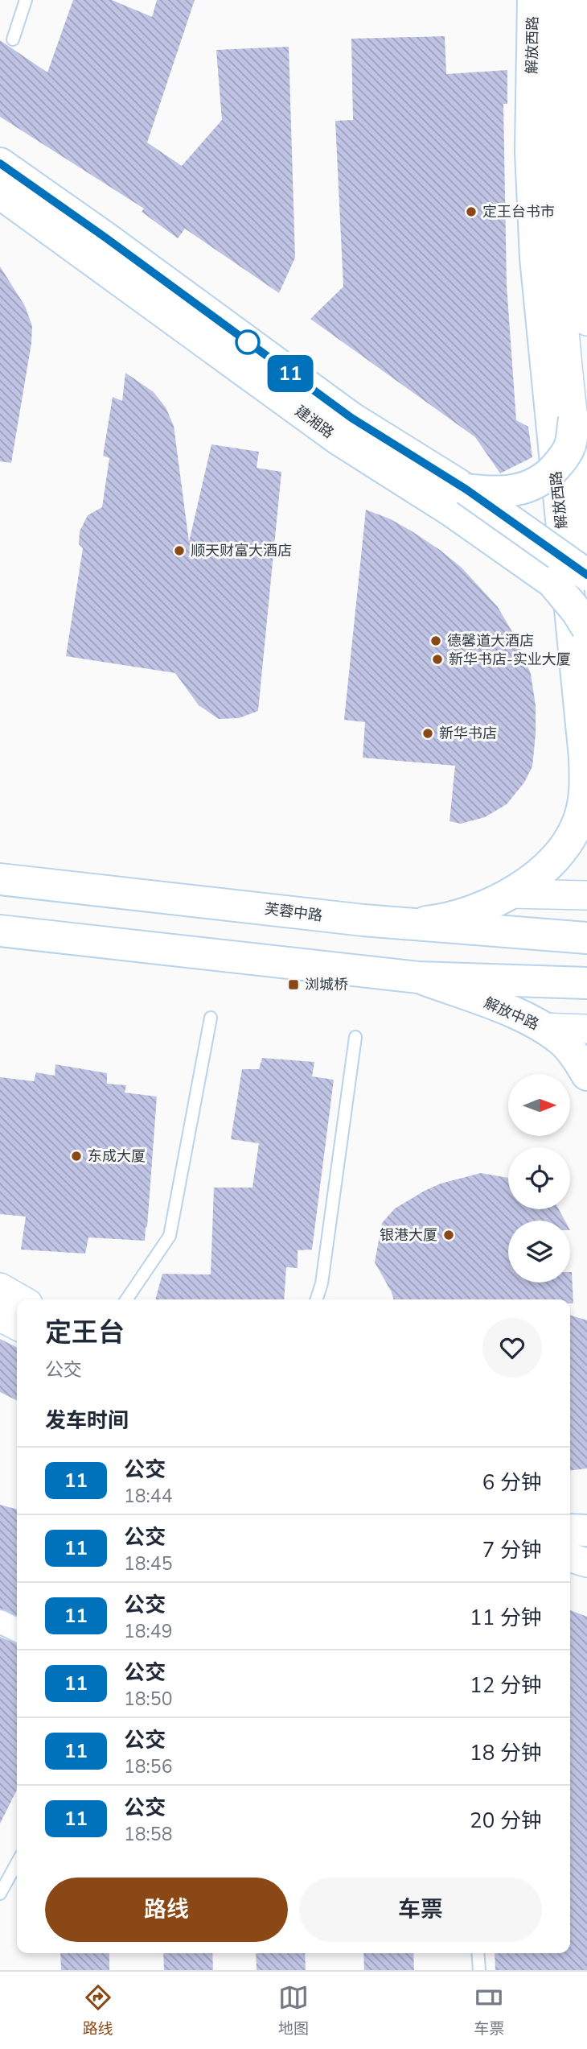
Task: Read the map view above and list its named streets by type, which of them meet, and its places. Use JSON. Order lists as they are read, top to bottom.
{
  "streets": {
    "main road": [
      "解放西路",
      "建湘路",
      "芙蓉中路",
      "解放中路"
    ]
  },
  "crossings": [
    ["解放西路", "芙蓉中路"]
  ],
  "places": {
    "other": [
      "定王台书市",
      "顺天财富大酒店",
      "德馨道大酒店",
      "新华书店-实业大厦",
      "新华书店",
      "东成大厦",
      "银港大厦"
    ],
    "transit": ["浏城桥"]
  },
  "lines": ["bus line 11"],
  "north": "right",
  "page": {
    "on_map": "11",
    "heading": [
      ["定王台", "公交"],
      "发车时间"
    ],
    "list": [
      {
        "mark": "11",
        "name": "公交",
        "note": "18:44",
        "value": "6 分钟"
      },
      {
        "mark": "11",
        "name": "公交",
        "note": "18:45",
        "value": "7 分钟"
      },
      {
        "mark": "11",
        "name": "公交",
        "note": "18:49",
        "value": "11 分钟"
      },
      {
        "mark": "11",
        "name": "公交",
        "note": "18:50",
        "value": "12 分钟"
      },
      {
        "mark": "11",
        "name": "公交",
        "note": "18:56",
        "value": "18 分钟"
      },
      {
        "mark": "11",
        "name": "公交",
        "note": "18:58",
        "value": "20 分钟"
      }
    ],
    "buttons": ["路线", "车票"],
    "tabs": ["路线", "地图", "车票"]
  }
}
